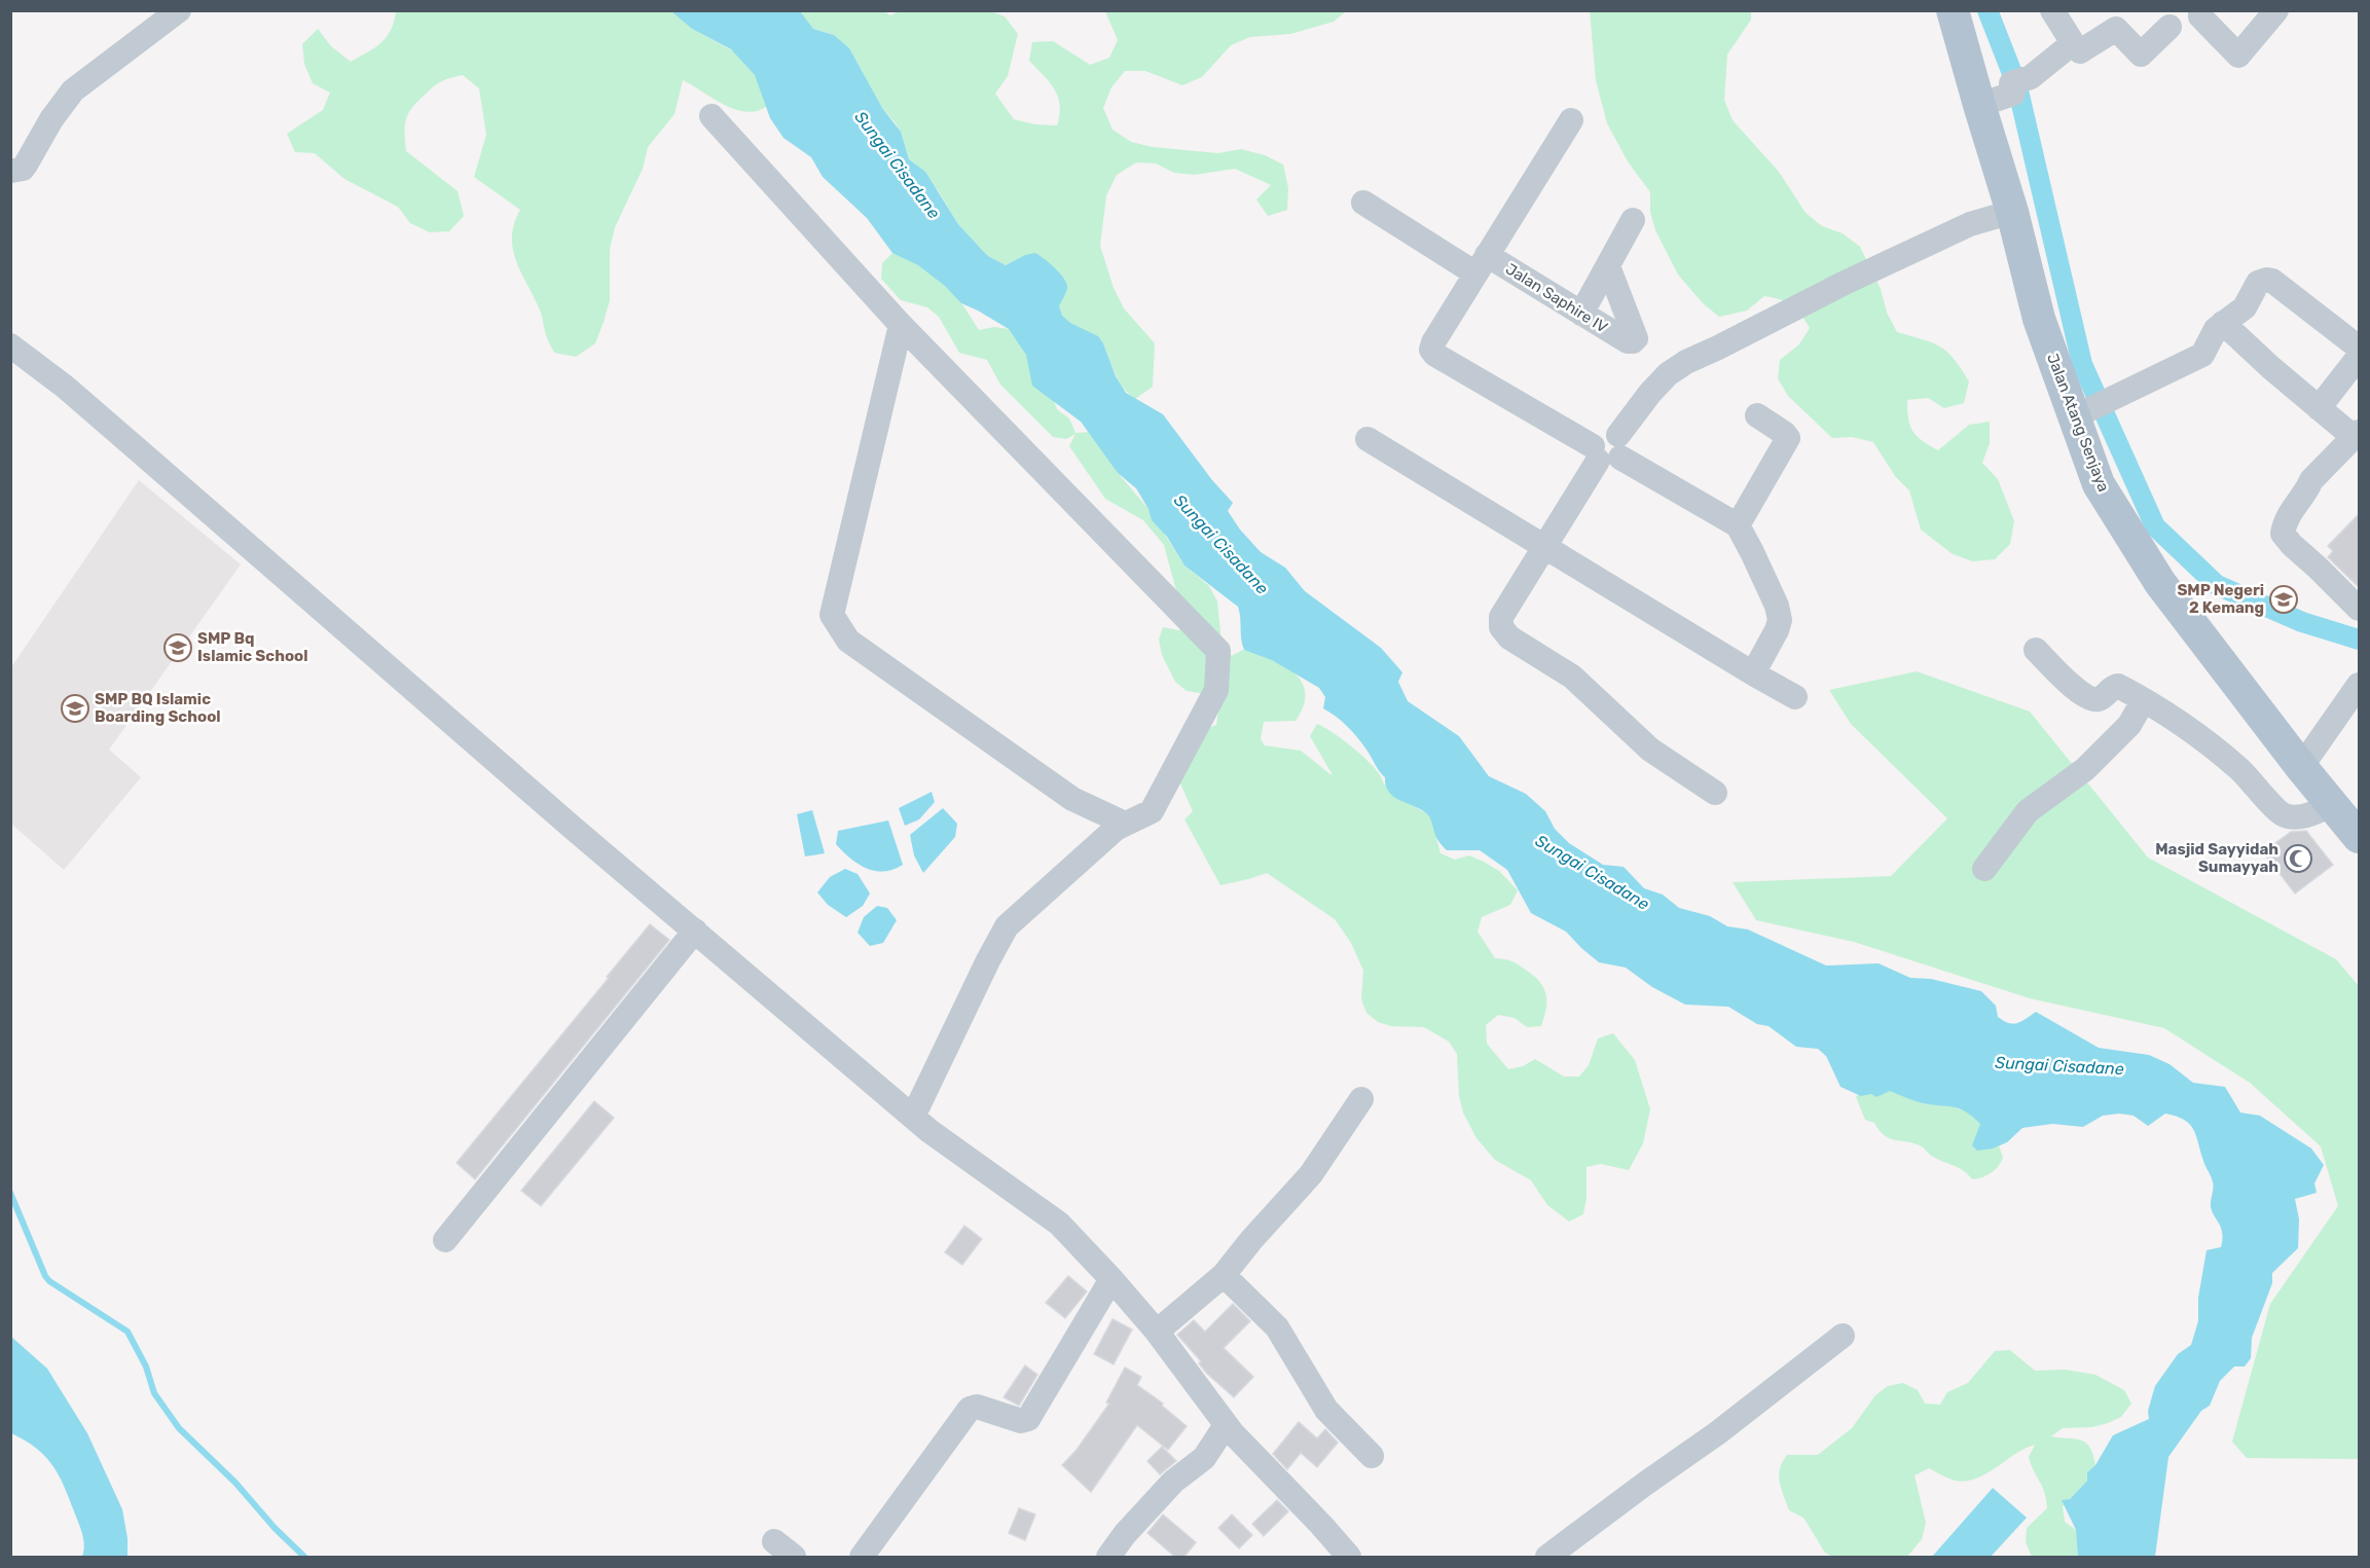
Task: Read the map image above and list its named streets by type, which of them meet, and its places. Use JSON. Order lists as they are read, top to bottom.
{
  "streets": {
    "main road": ["Jalan Atang Senjaya"],
    "street": ["Jalan Saphire IV"]
  },
  "water": ["Sungai Cisadane"],
  "places": {
    "school or university": ["SMP Negeri 2 Kemang", "SMP Bq Islamic School", "SMP BQ Islamic Boarding School"],
    "mosque": ["Masjid Sayyidah Sumayyah"]
  }
}
